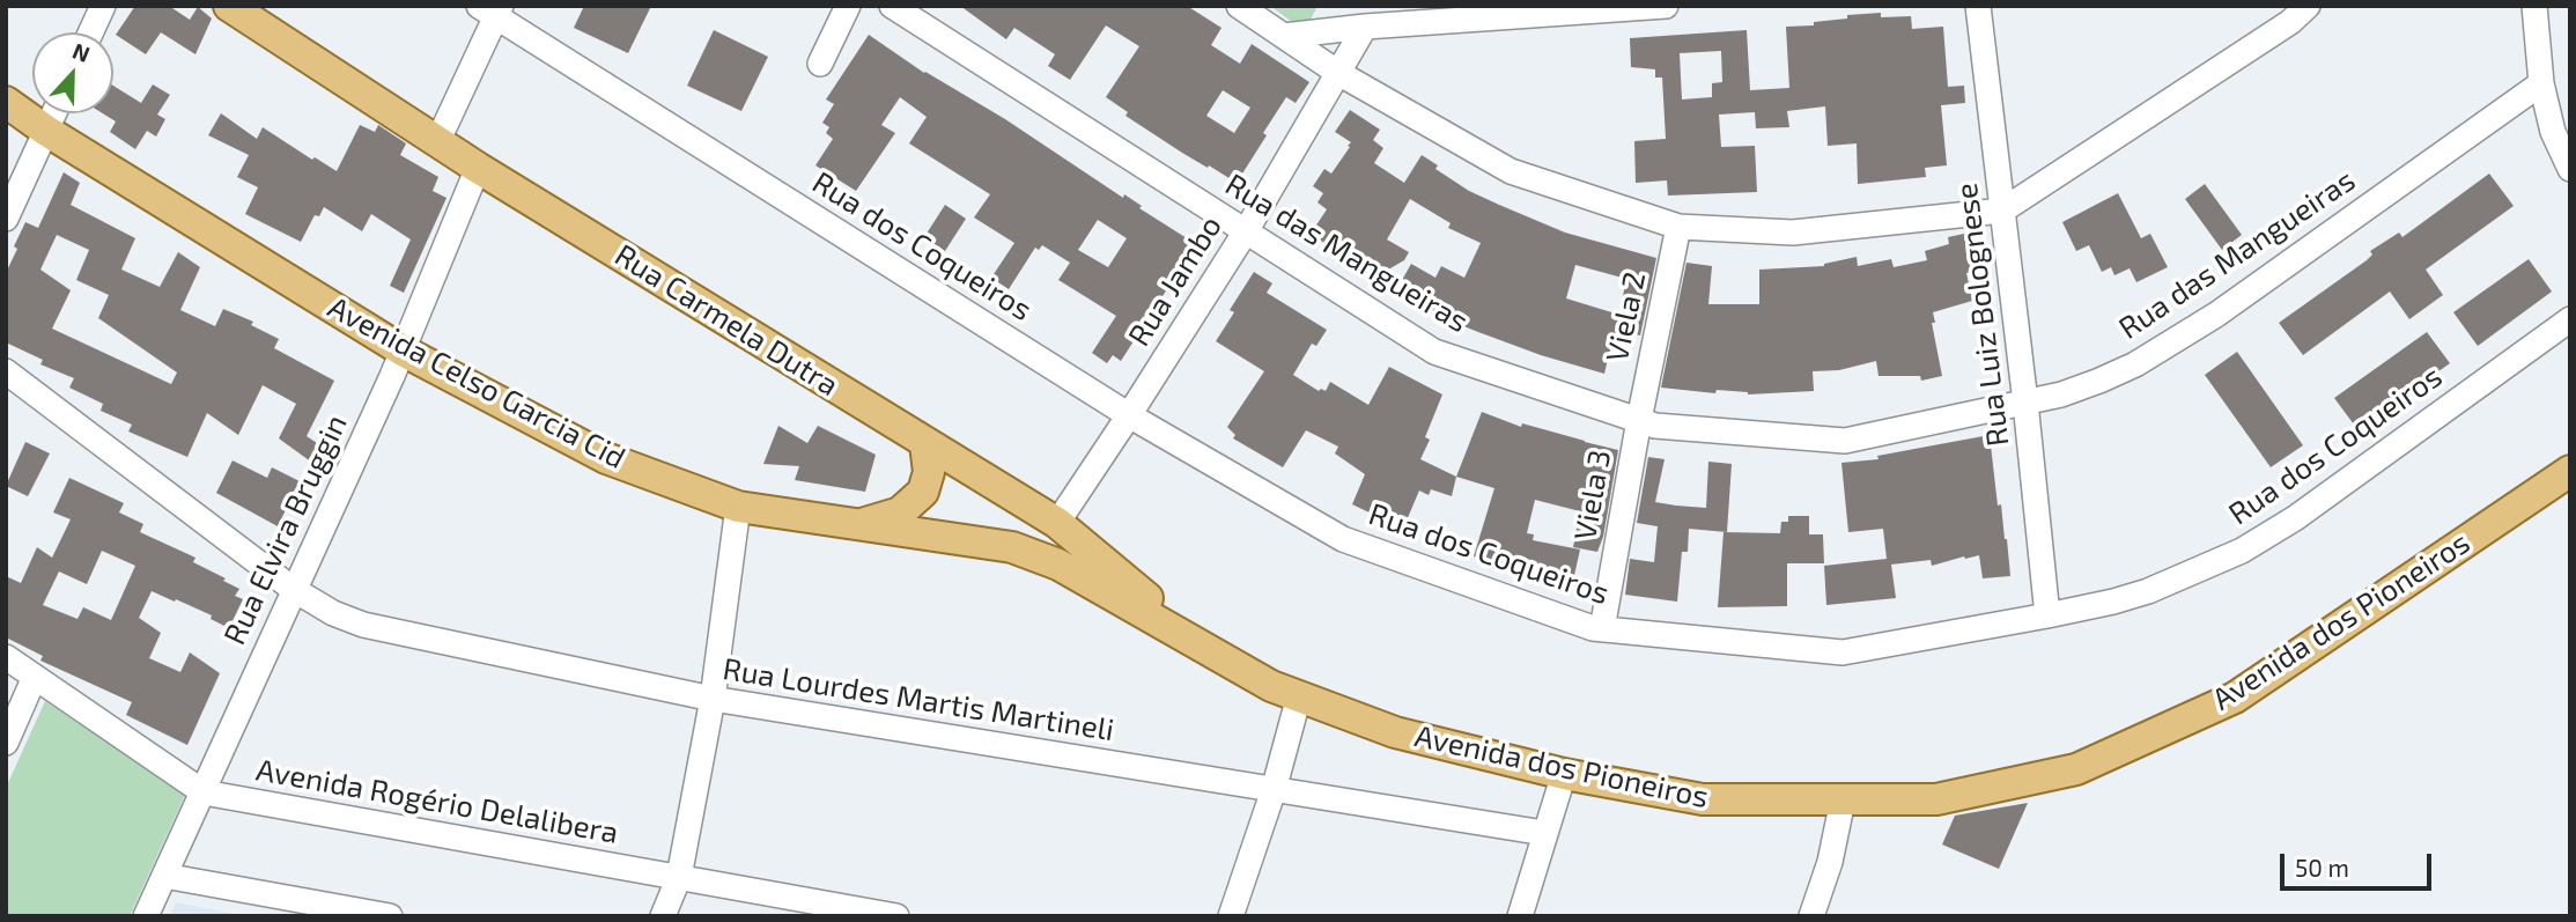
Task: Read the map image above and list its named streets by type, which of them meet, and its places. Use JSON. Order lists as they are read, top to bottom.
{
  "streets": {
    "main road": ["Rua Carmela Dutra", "Avenida Celso Garcia Cid", "Avenida dos Pioneiros"],
    "street": [
      "Rua dos Coqueiros",
      "Rua das Mangueiras",
      "Rua Jambo",
      "Rua Luiz Bolognese",
      "Viela 2",
      "Viela 3",
      "Rua Elvira Bruggin",
      "Rua Lourdes Martis Martineli",
      "Avenida Rogério Delalibera"
    ]
  },
  "crossings": [
    ["Rua dos Coqueiros", "Rua Jambo"],
    ["Rua dos Coqueiros", "Rua Luiz Bolognese"],
    ["Rua dos Coqueiros", "Viela 3"],
    ["Rua das Mangueiras", "Rua Jambo"],
    ["Rua das Mangueiras", "Rua Luiz Bolognese"],
    ["Rua das Mangueiras", "Viela 2"],
    ["Rua das Mangueiras", "Viela 3"],
    ["Rua Jambo", "Rua Carmela Dutra"],
    ["Viela 2", "Viela 3"],
    ["Rua Carmela Dutra", "Avenida Celso Garcia Cid"],
    ["Rua Carmela Dutra", "Rua Elvira Bruggin"],
    ["Rua Carmela Dutra", "Avenida dos Pioneiros"],
    ["Avenida Celso Garcia Cid", "Rua Elvira Bruggin"],
    ["Avenida Celso Garcia Cid", "Avenida dos Pioneiros"],
    ["Rua Elvira Bruggin", "Rua Lourdes Martis Martineli"],
    ["Rua Elvira Bruggin", "Avenida Rogério Delalibera"]
  ],
  "scale_bar": "50 m",
  "north": "top"
}
